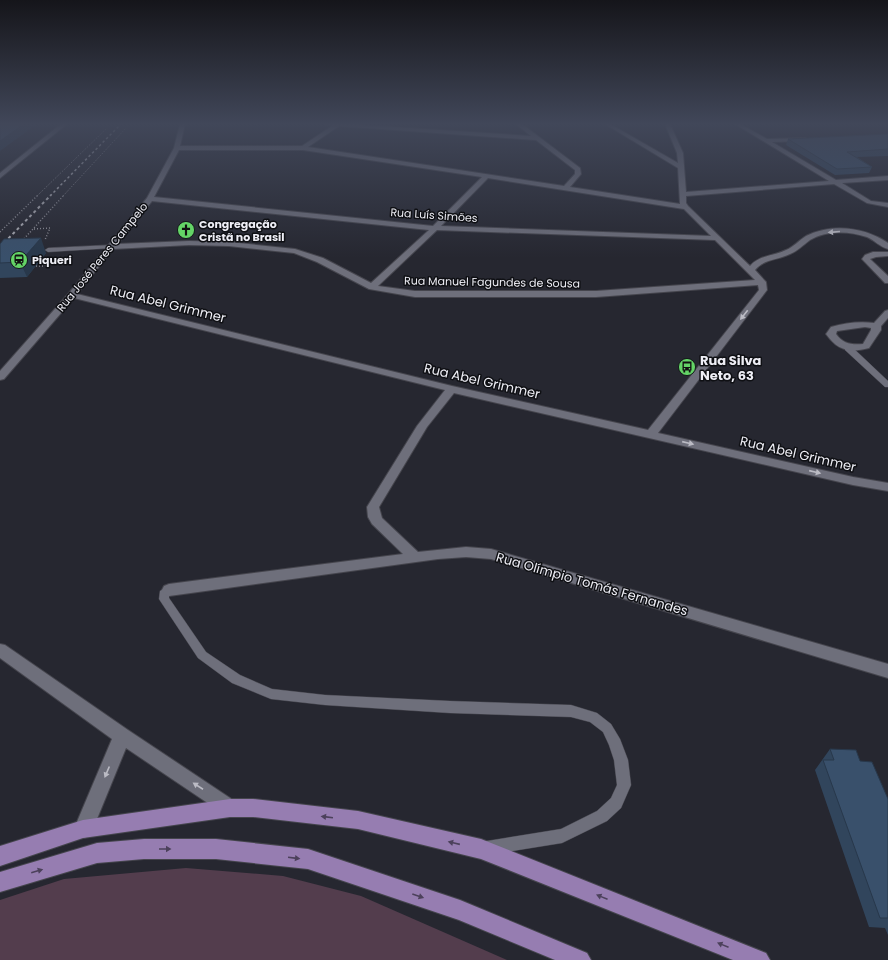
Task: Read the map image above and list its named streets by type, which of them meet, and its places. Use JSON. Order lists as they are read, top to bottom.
{
  "streets": {
    "street": [
      "Rua Luís Simões",
      "Rua José Peres Campelo",
      "Rua Manuel Fagundes de Sousa",
      "Rua Abel Grimmer",
      "Rua Olímpio Tomás Fernandes"
    ]
  },
  "crossings": [
    ["Rua Luís Simões", "Rua José Peres Campelo"],
    ["Rua José Peres Campelo", "Rua Manuel Fagundes de Sousa"],
    ["Rua José Peres Campelo", "Rua Abel Grimmer"]
  ],
  "places": {
    "church": ["Congregação Cristã no Brasil"],
    "station": ["Piqueri"],
    "bus stop": ["Rua Silva Neto, 63"]
  }
}
